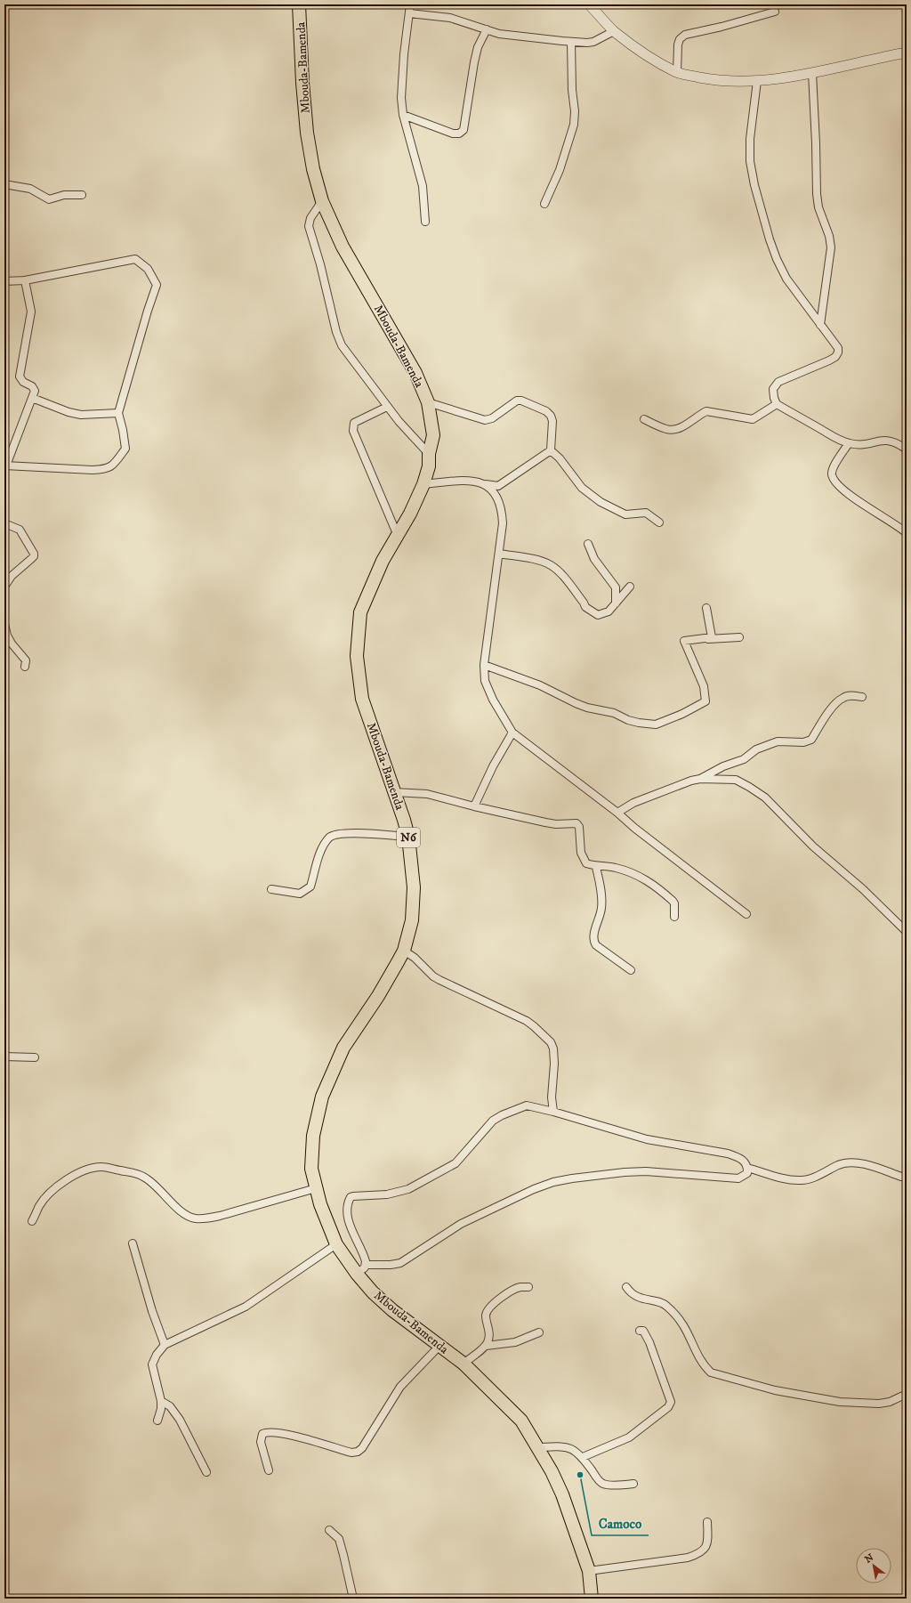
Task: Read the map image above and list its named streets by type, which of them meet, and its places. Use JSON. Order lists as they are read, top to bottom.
{
  "streets": {
    "highway": ["Mbouda-Bamenda", "N6"]
  },
  "places": ["Camoco"],
  "north": "top left"
}
